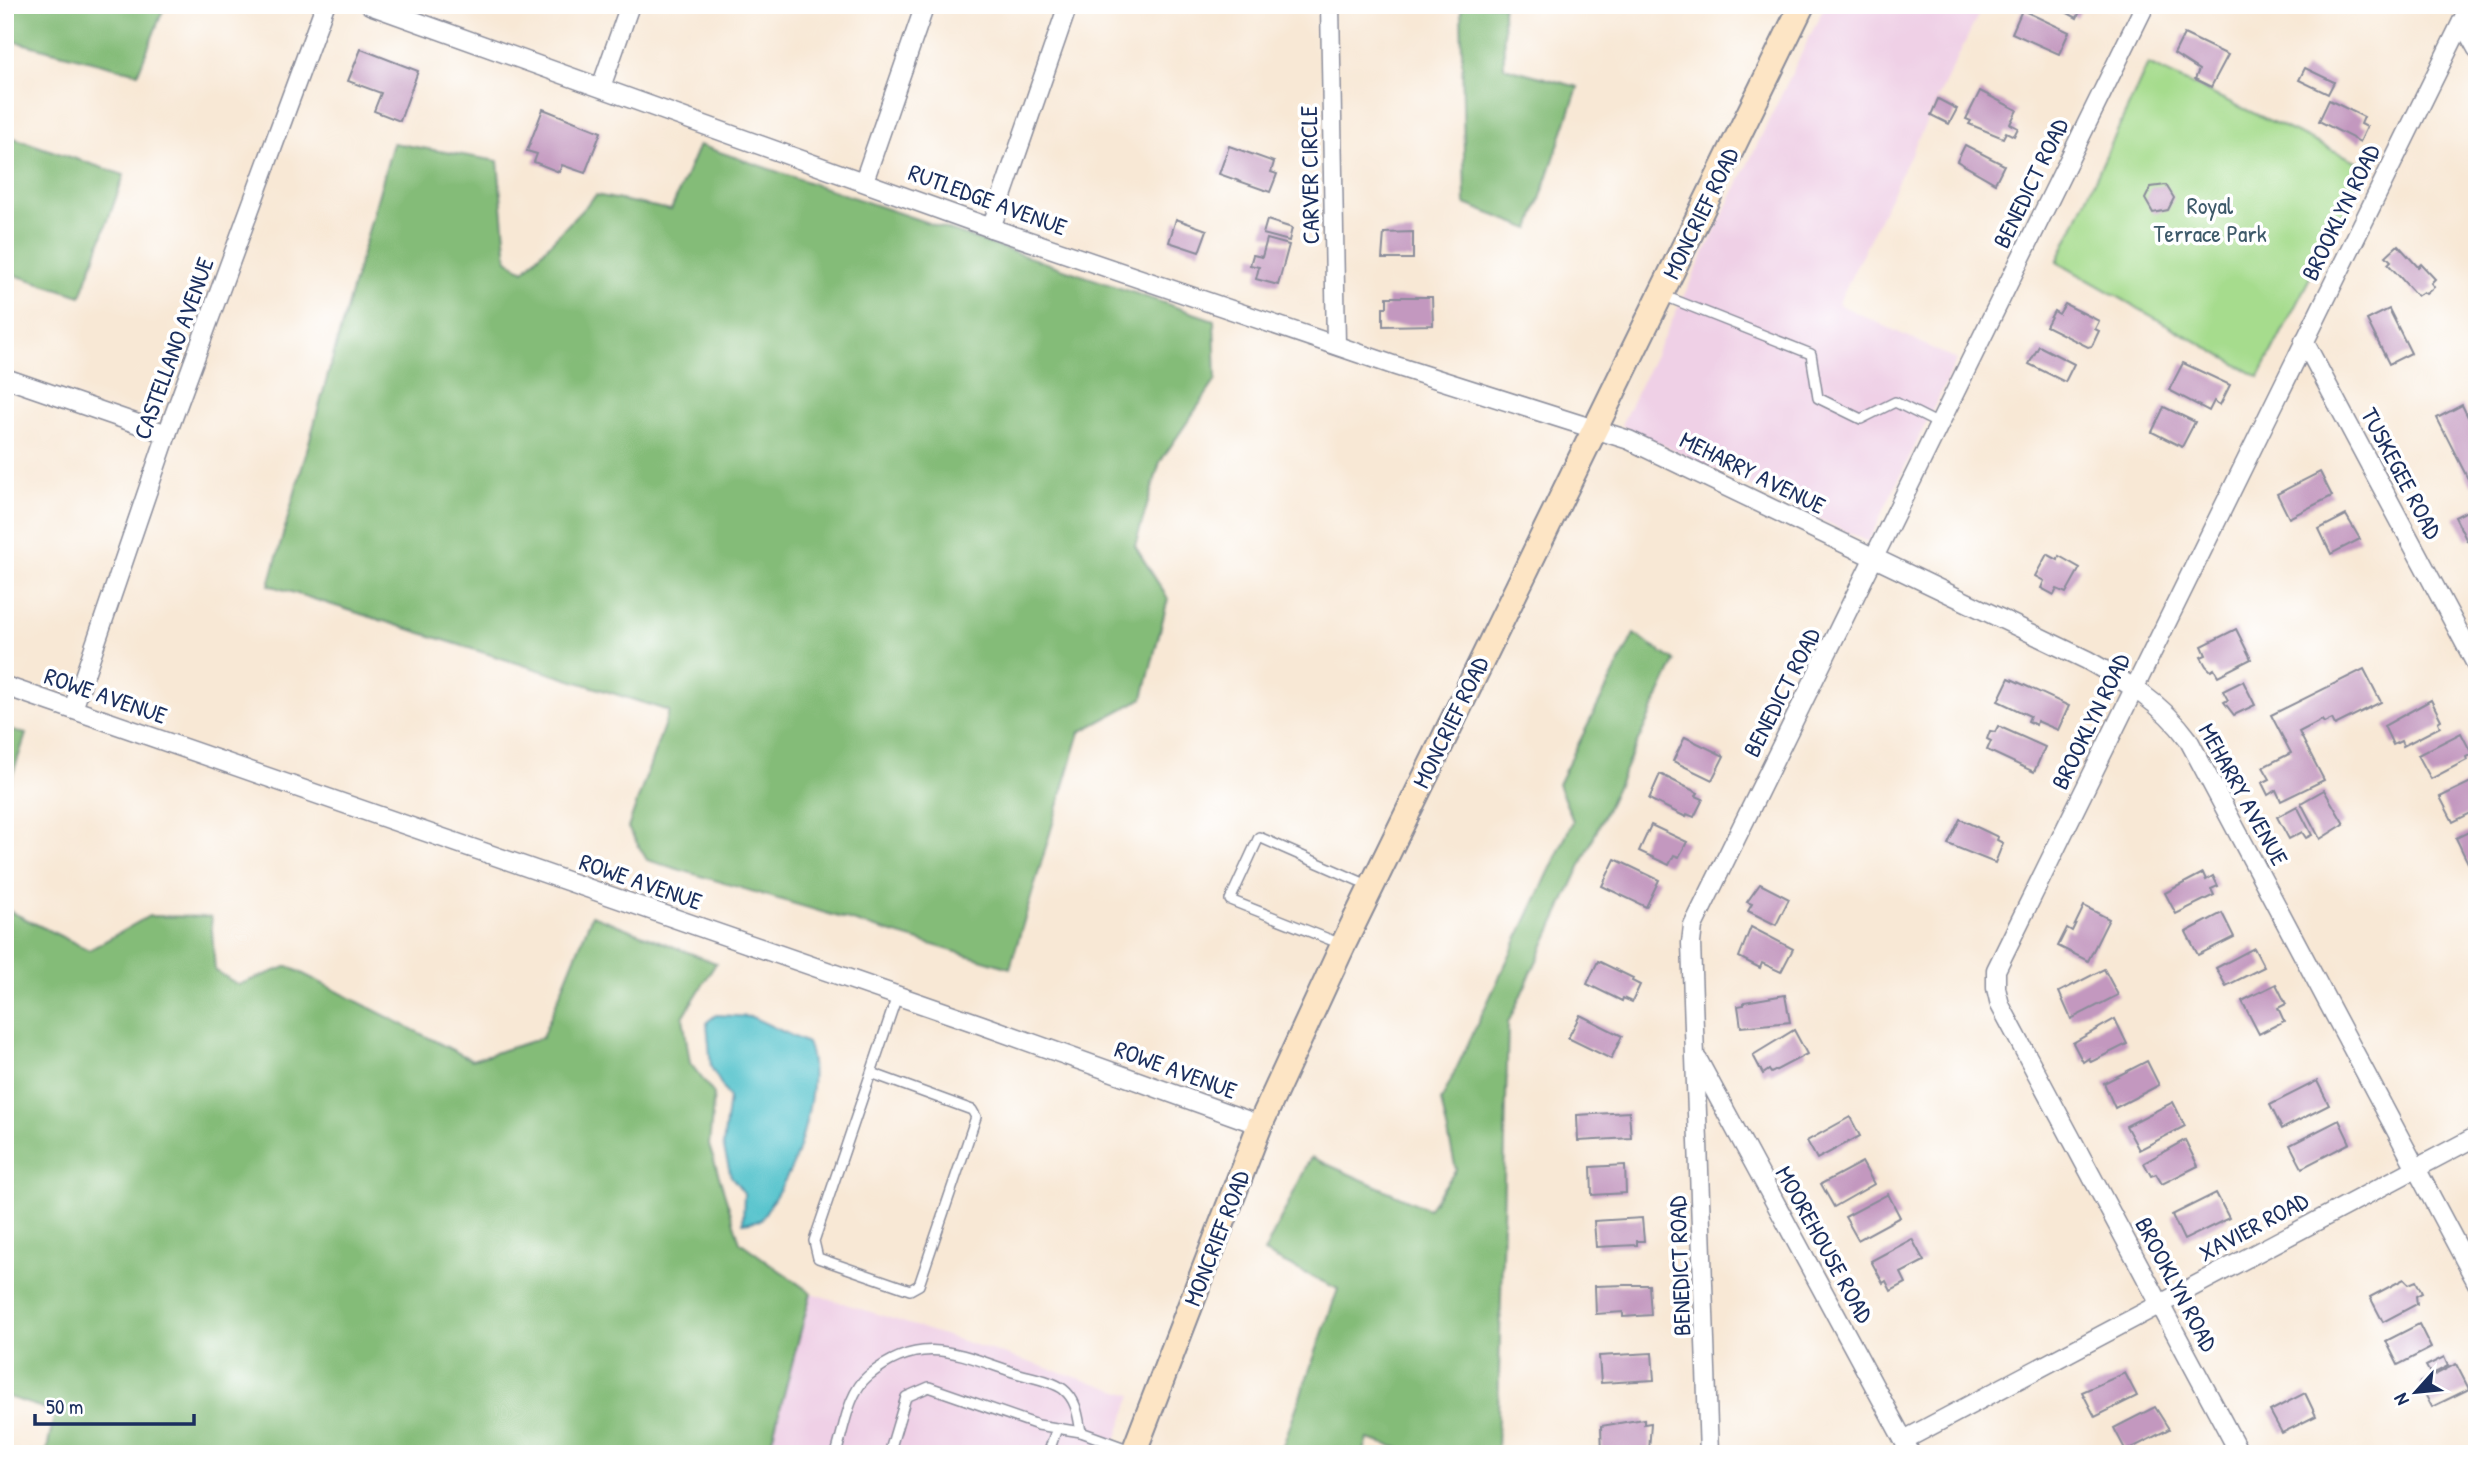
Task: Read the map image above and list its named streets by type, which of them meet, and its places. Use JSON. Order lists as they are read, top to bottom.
{
  "streets": {
    "main road": ["MONCRIEF ROAD"],
    "street": [
      "CARVER CIRCLE",
      "BENEDICT ROAD",
      "RUTLEDGE AVENUE",
      "BROOKLYN ROAD",
      "CASTELLANO AVENUE",
      "MEHARRY AVENUE",
      "TUSKEGEE ROAD",
      "ROWE AVENUE",
      "XAVIER ROAD",
      "MOOREHOUSE ROAD"
    ]
  },
  "crossings": [
    ["CARVER CIRCLE", "RUTLEDGE AVENUE"],
    ["BENEDICT ROAD", "MEHARRY AVENUE"],
    ["BENEDICT ROAD", "MOOREHOUSE ROAD"],
    ["RUTLEDGE AVENUE", "MONCRIEF ROAD"],
    ["RUTLEDGE AVENUE", "MEHARRY AVENUE"],
    ["BROOKLYN ROAD", "MEHARRY AVENUE"],
    ["BROOKLYN ROAD", "TUSKEGEE ROAD"],
    ["BROOKLYN ROAD", "XAVIER ROAD"],
    ["MONCRIEF ROAD", "MEHARRY AVENUE"],
    ["MONCRIEF ROAD", "ROWE AVENUE"],
    ["CASTELLANO AVENUE", "ROWE AVENUE"],
    ["MEHARRY AVENUE", "XAVIER ROAD"],
    ["XAVIER ROAD", "MOOREHOUSE ROAD"]
  ],
  "parks": ["Royal Terrace Park"],
  "scale_bar": "50 m",
  "north": "bottom left"
}
